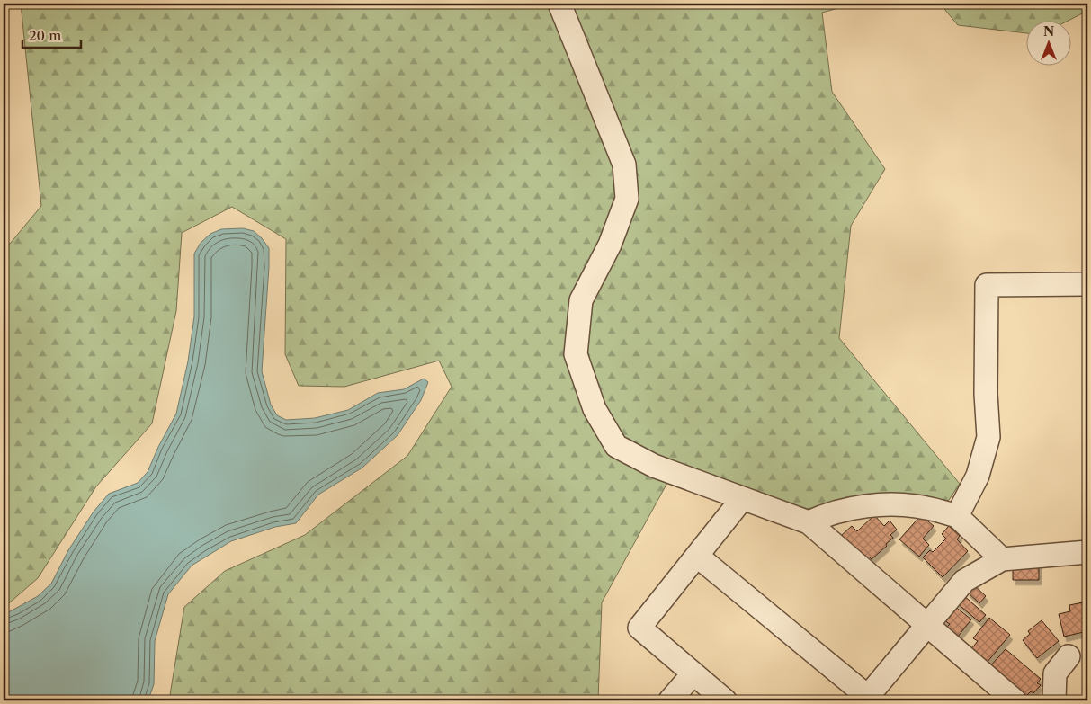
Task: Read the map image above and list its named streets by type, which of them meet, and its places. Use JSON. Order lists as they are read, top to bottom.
{
  "scale_bar": "20 m",
  "north": "top"
}
